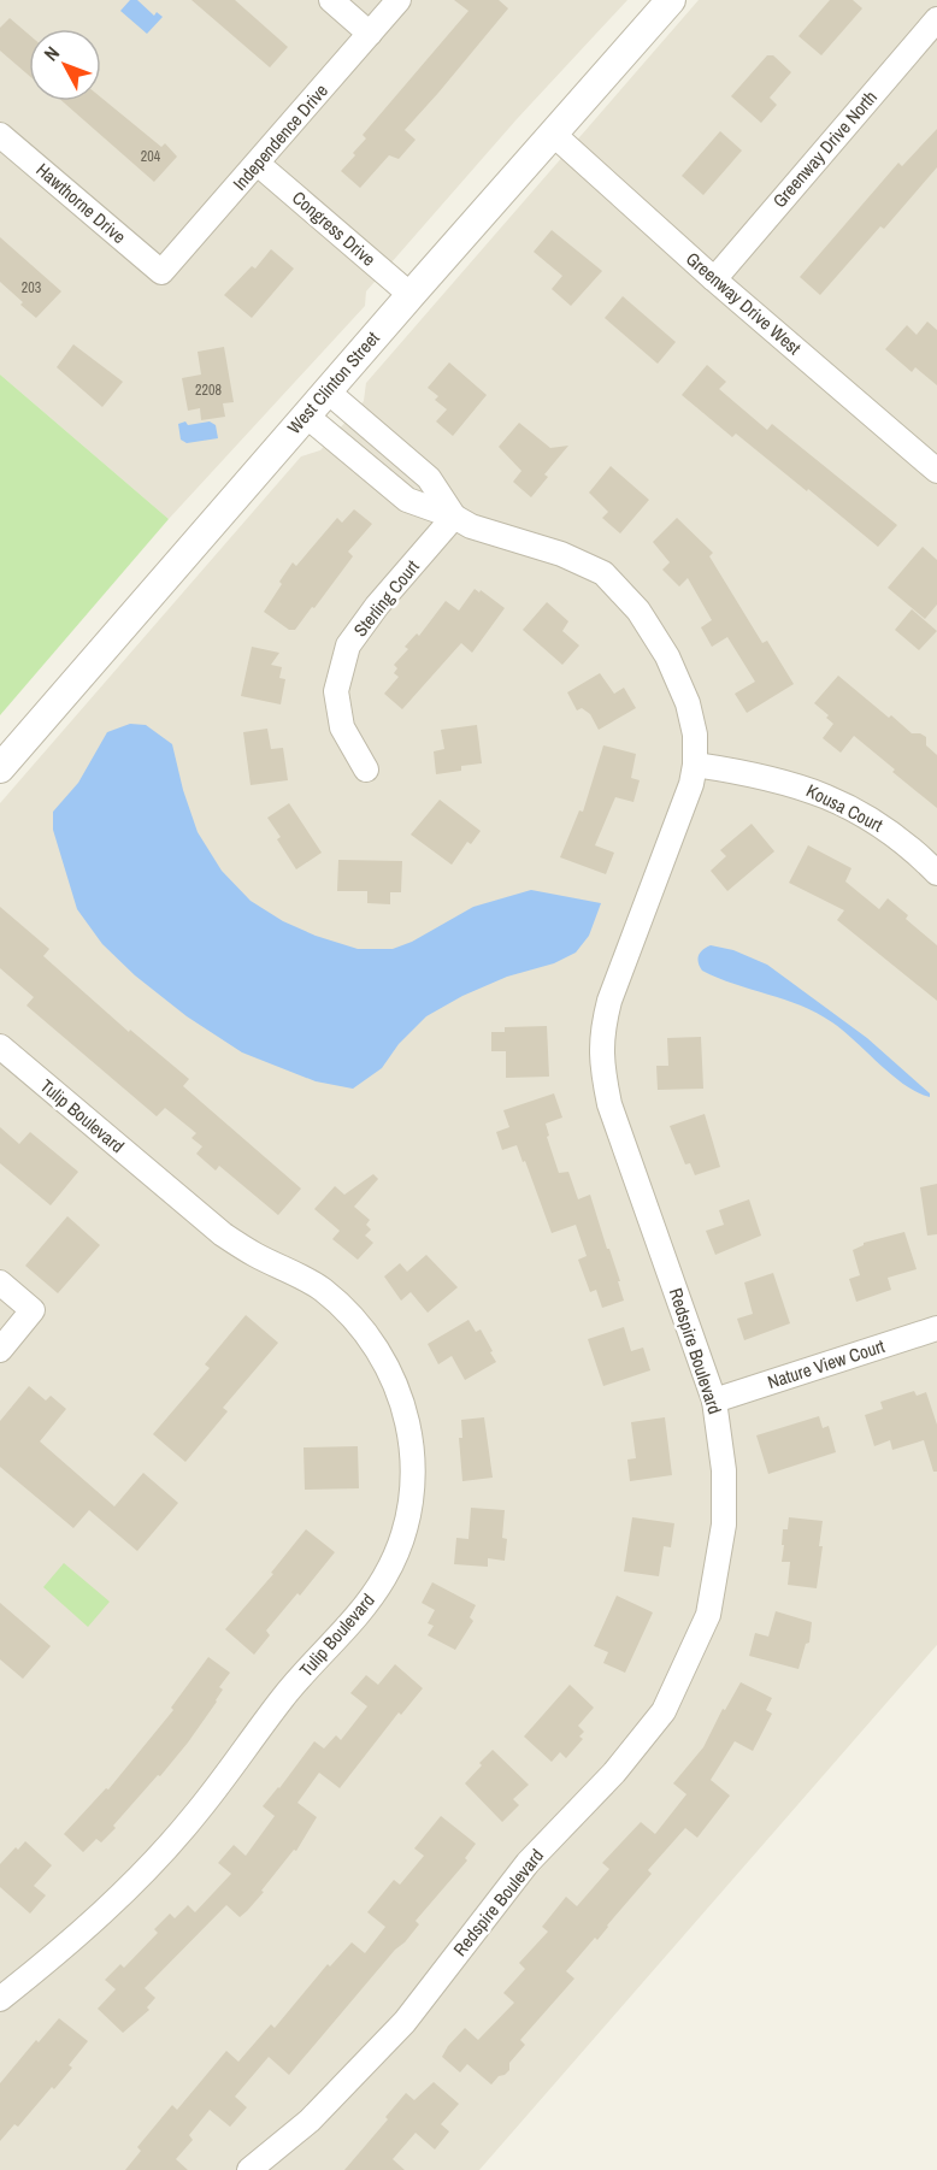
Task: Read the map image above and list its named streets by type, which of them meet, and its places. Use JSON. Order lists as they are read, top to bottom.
{
  "streets": {
    "street": [
      "Independence Drive",
      "Greenway Drive North",
      "Hawthorne Drive",
      "Congress Drive",
      "Greenway Drive West",
      "West Clinton Street",
      "Sterling Court",
      "Kousa Court",
      "Tulip Boulevard",
      "Redspire Boulevard",
      "Nature View Court"
    ]
  },
  "crossings": [
    ["Independence Drive", "Hawthorne Drive"],
    ["Independence Drive", "Congress Drive"],
    ["Greenway Drive North", "Greenway Drive West"],
    ["Congress Drive", "West Clinton Street"],
    ["Greenway Drive West", "West Clinton Street"],
    ["West Clinton Street", "Redspire Boulevard"],
    ["Sterling Court", "Redspire Boulevard"],
    ["Kousa Court", "Redspire Boulevard"],
    ["Redspire Boulevard", "Nature View Court"]
  ],
  "house_numbers": ["204", "203", "2208"],
  "north": "top left"
}
